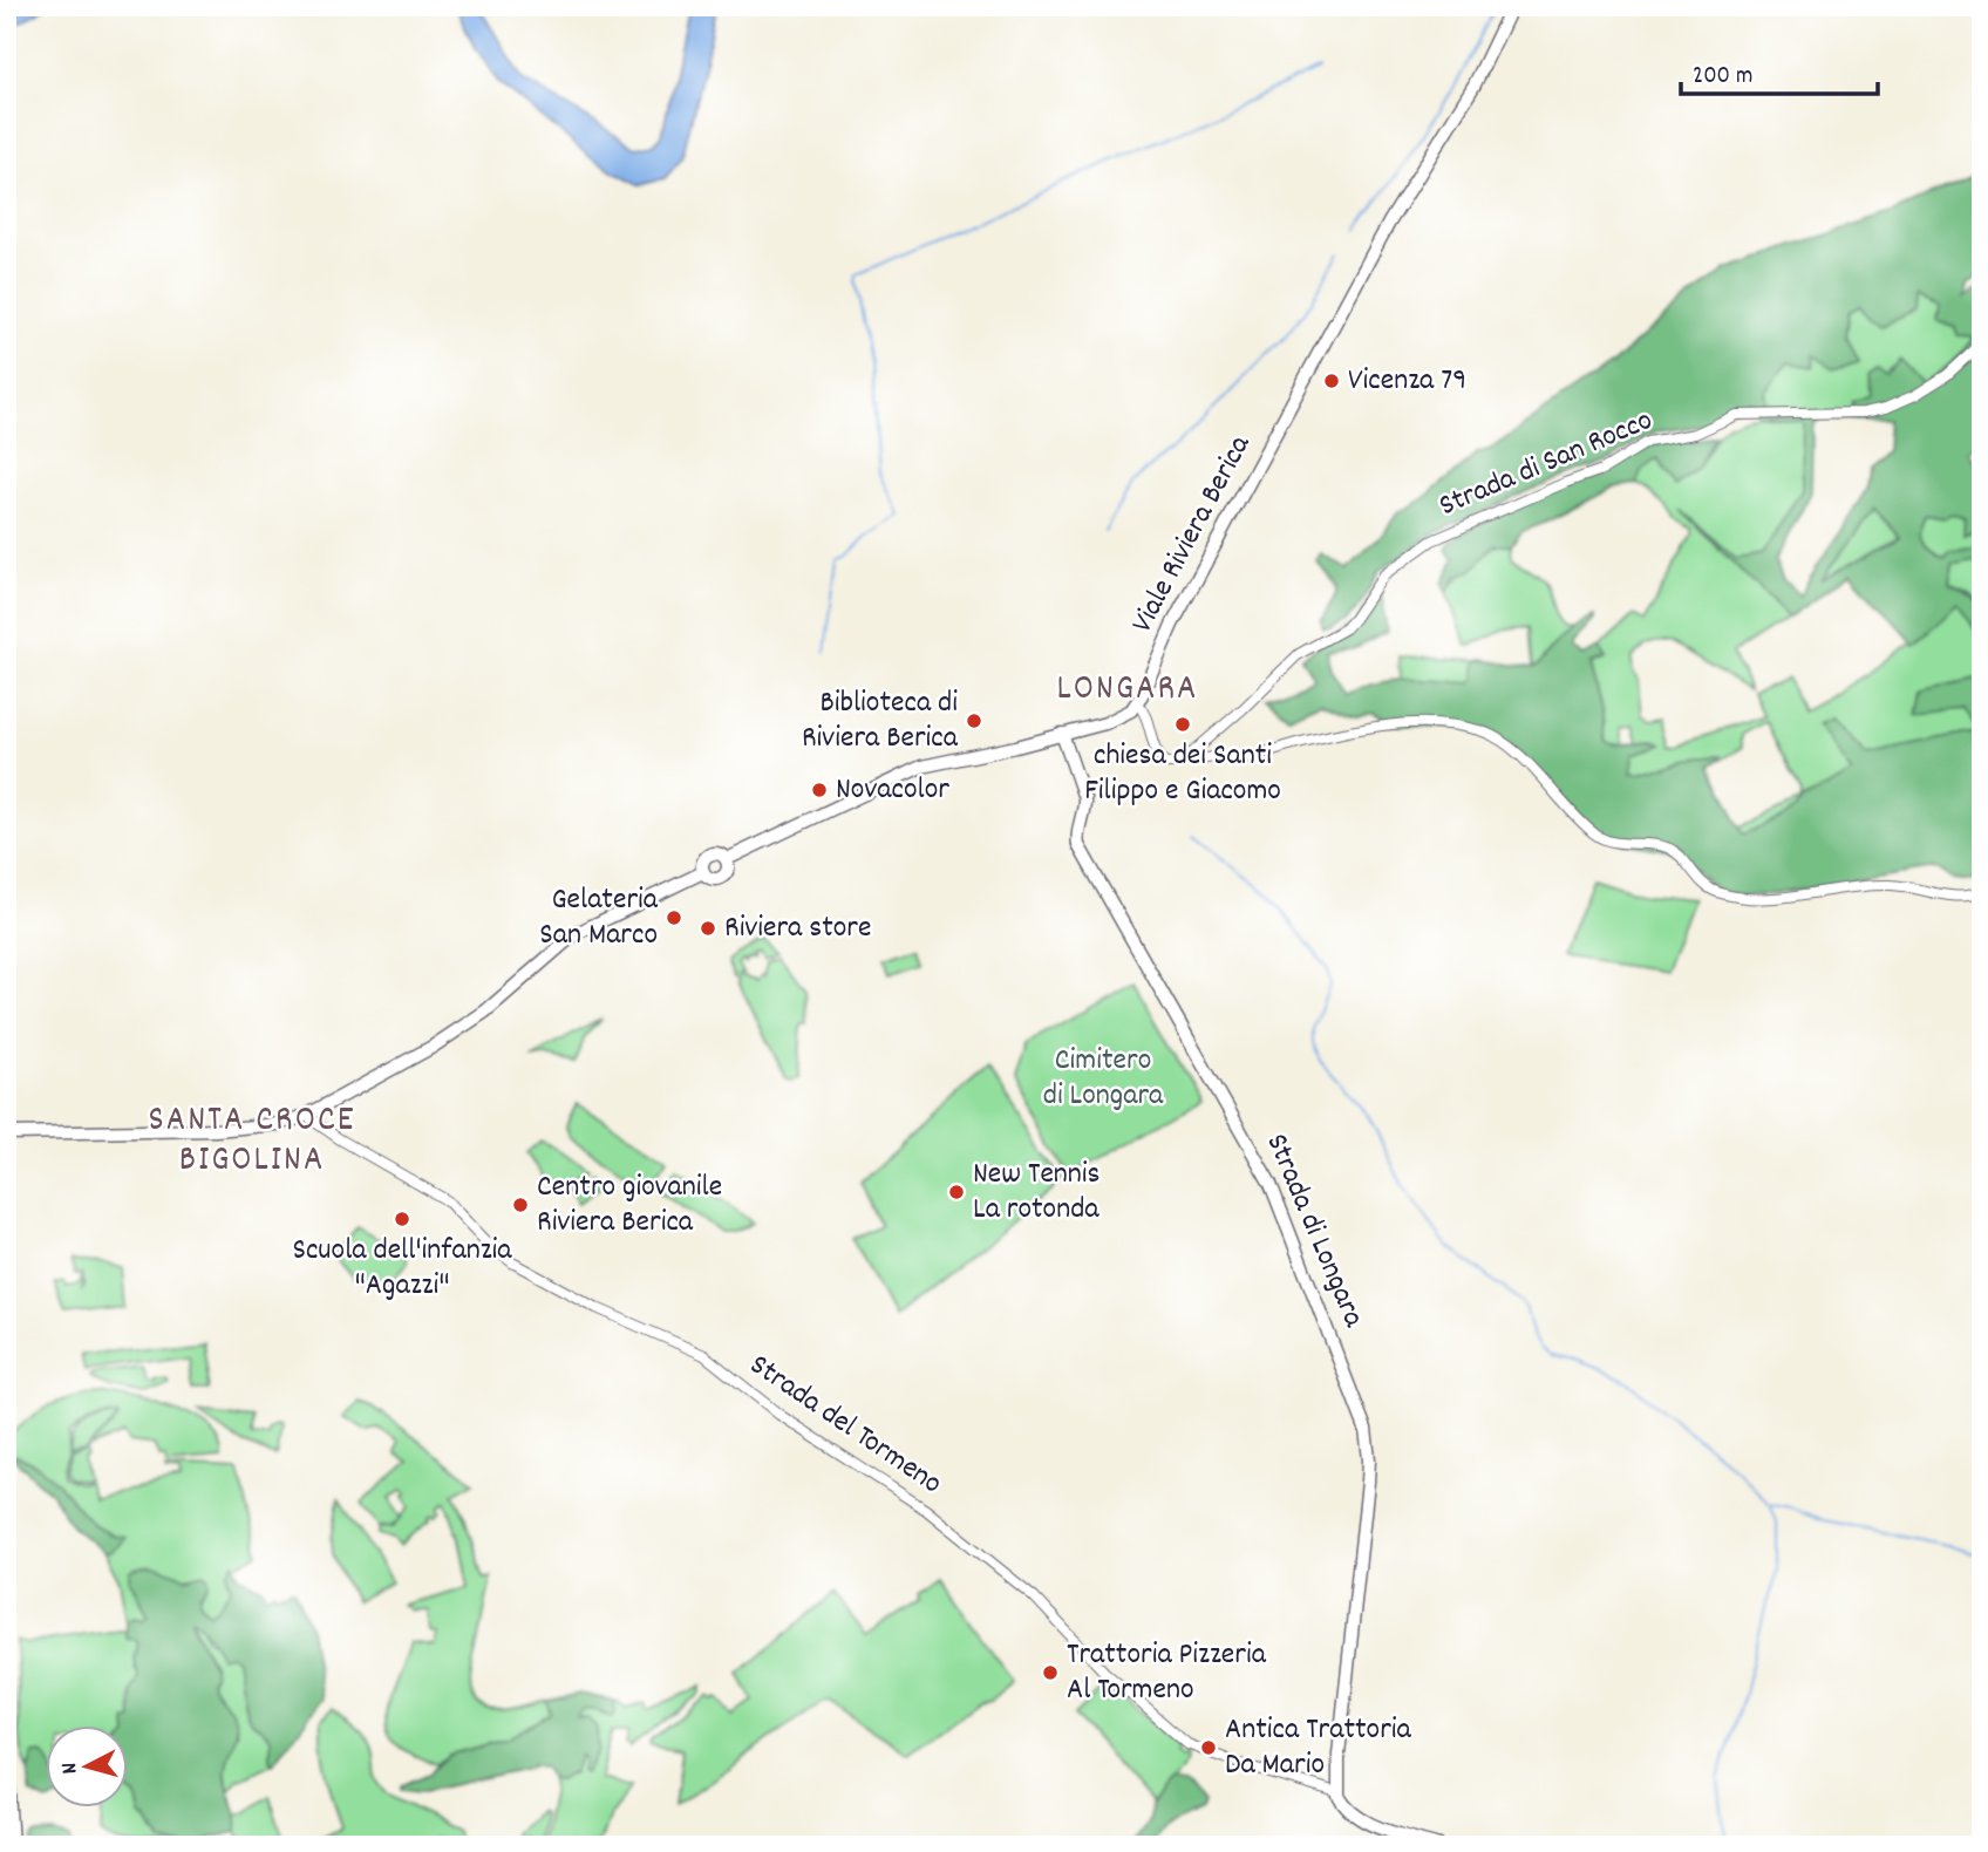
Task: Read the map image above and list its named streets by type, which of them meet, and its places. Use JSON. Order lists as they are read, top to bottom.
{
  "streets": {
    "main road": ["Viale Riviera Berica", "Strada di Longara"],
    "street": ["Strada di San Rocco", "Strada del Tormeno"]
  },
  "crossings": [
    ["Strada di Longara", "Strada del Tormeno"]
  ],
  "districts": ["LONGARA", "SANTA CROCE BIGOLINA"],
  "parks": ["Cimitero di Longara"],
  "places": [
    "Vicenza 79",
    "Biblioteca di Riviera Berica",
    "chiesa dei Santi Filippo e Giacomo",
    "Novacolor",
    "Gelateria San Marco",
    "Riviera store",
    "New Tennis La rotonda",
    "Centro giovanile Riviera Berica",
    "Scuola dell'infanzia \"Agazzi\"",
    "Trattoria Pizzeria Al Tormeno",
    "Antica Trattoria Da Mario"
  ],
  "scale_bar": "200 m",
  "north": "left"
}
